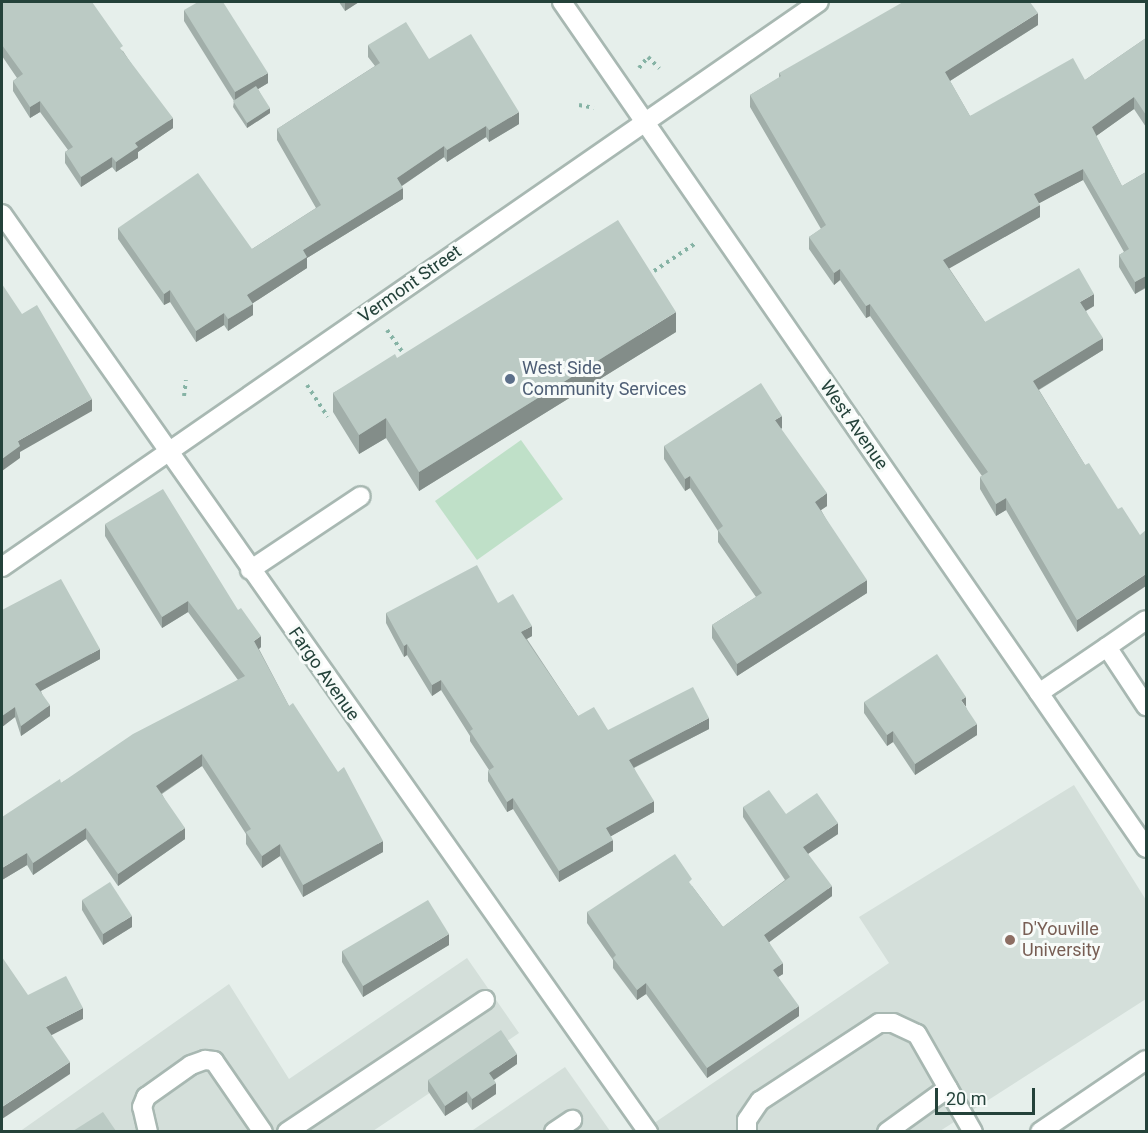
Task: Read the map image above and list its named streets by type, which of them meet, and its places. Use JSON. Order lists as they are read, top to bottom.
{
  "streets": {
    "street": ["Vermont Street", "West Avenue", "Fargo Avenue"]
  },
  "crossings": [
    ["Vermont Street", "West Avenue"],
    ["Vermont Street", "Fargo Avenue"]
  ],
  "places": ["West Side Community Services", "D'Youville University"],
  "scale_bar": "20 m"
}
